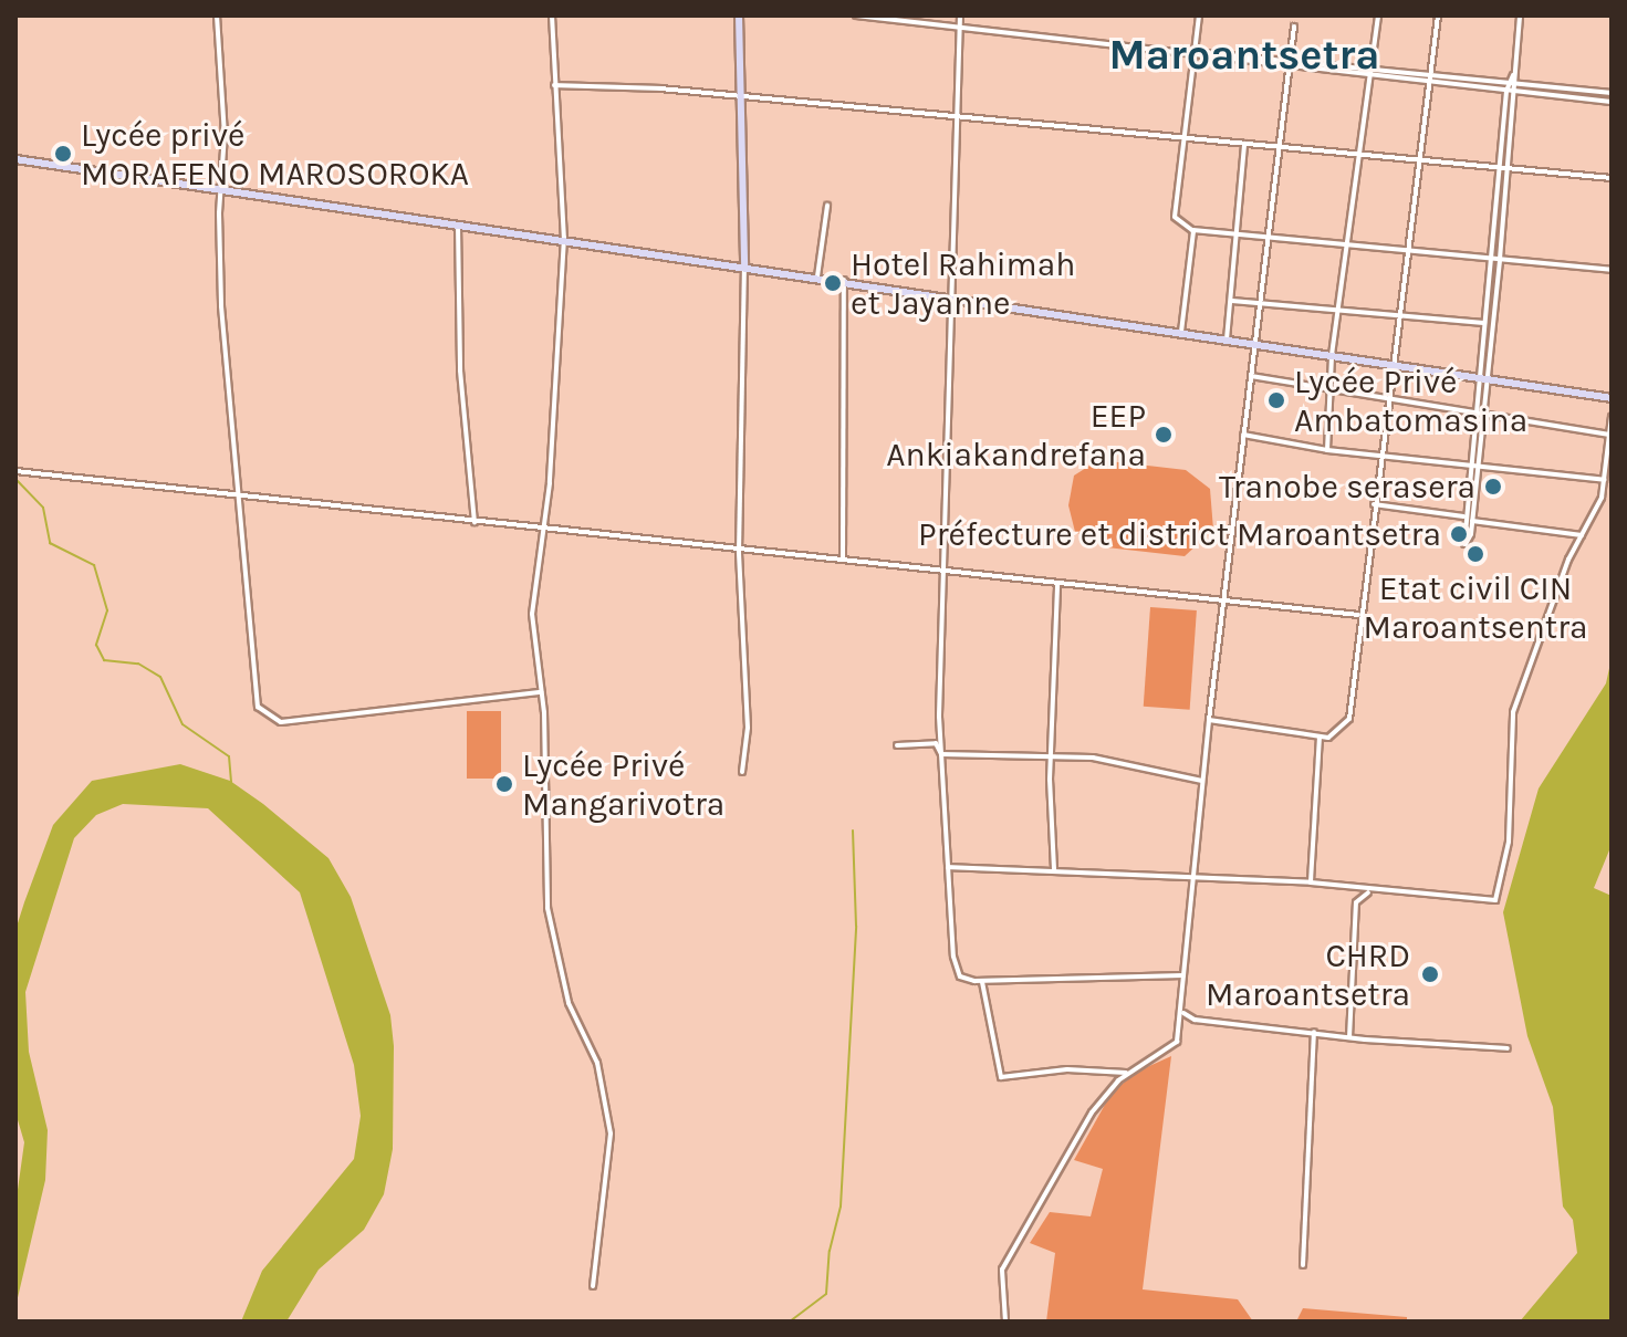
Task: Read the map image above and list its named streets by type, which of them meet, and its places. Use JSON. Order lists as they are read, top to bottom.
{
  "districts": ["Maroantsetra"],
  "places": [
    "Lycée privé MORAFENO MAROSOROKA",
    "Hotel Rahimah et Jayanne",
    "Lycée Privé Ambatomasina",
    "EEP Ankiakandrefana",
    "Tranobe serasera",
    "Préfecture et district Maroantsetra",
    "Etat civil CIN Maroantsentra",
    "Lycée Privé Mangarivotra",
    "CHRD Maroantsetra"
  ]
}
